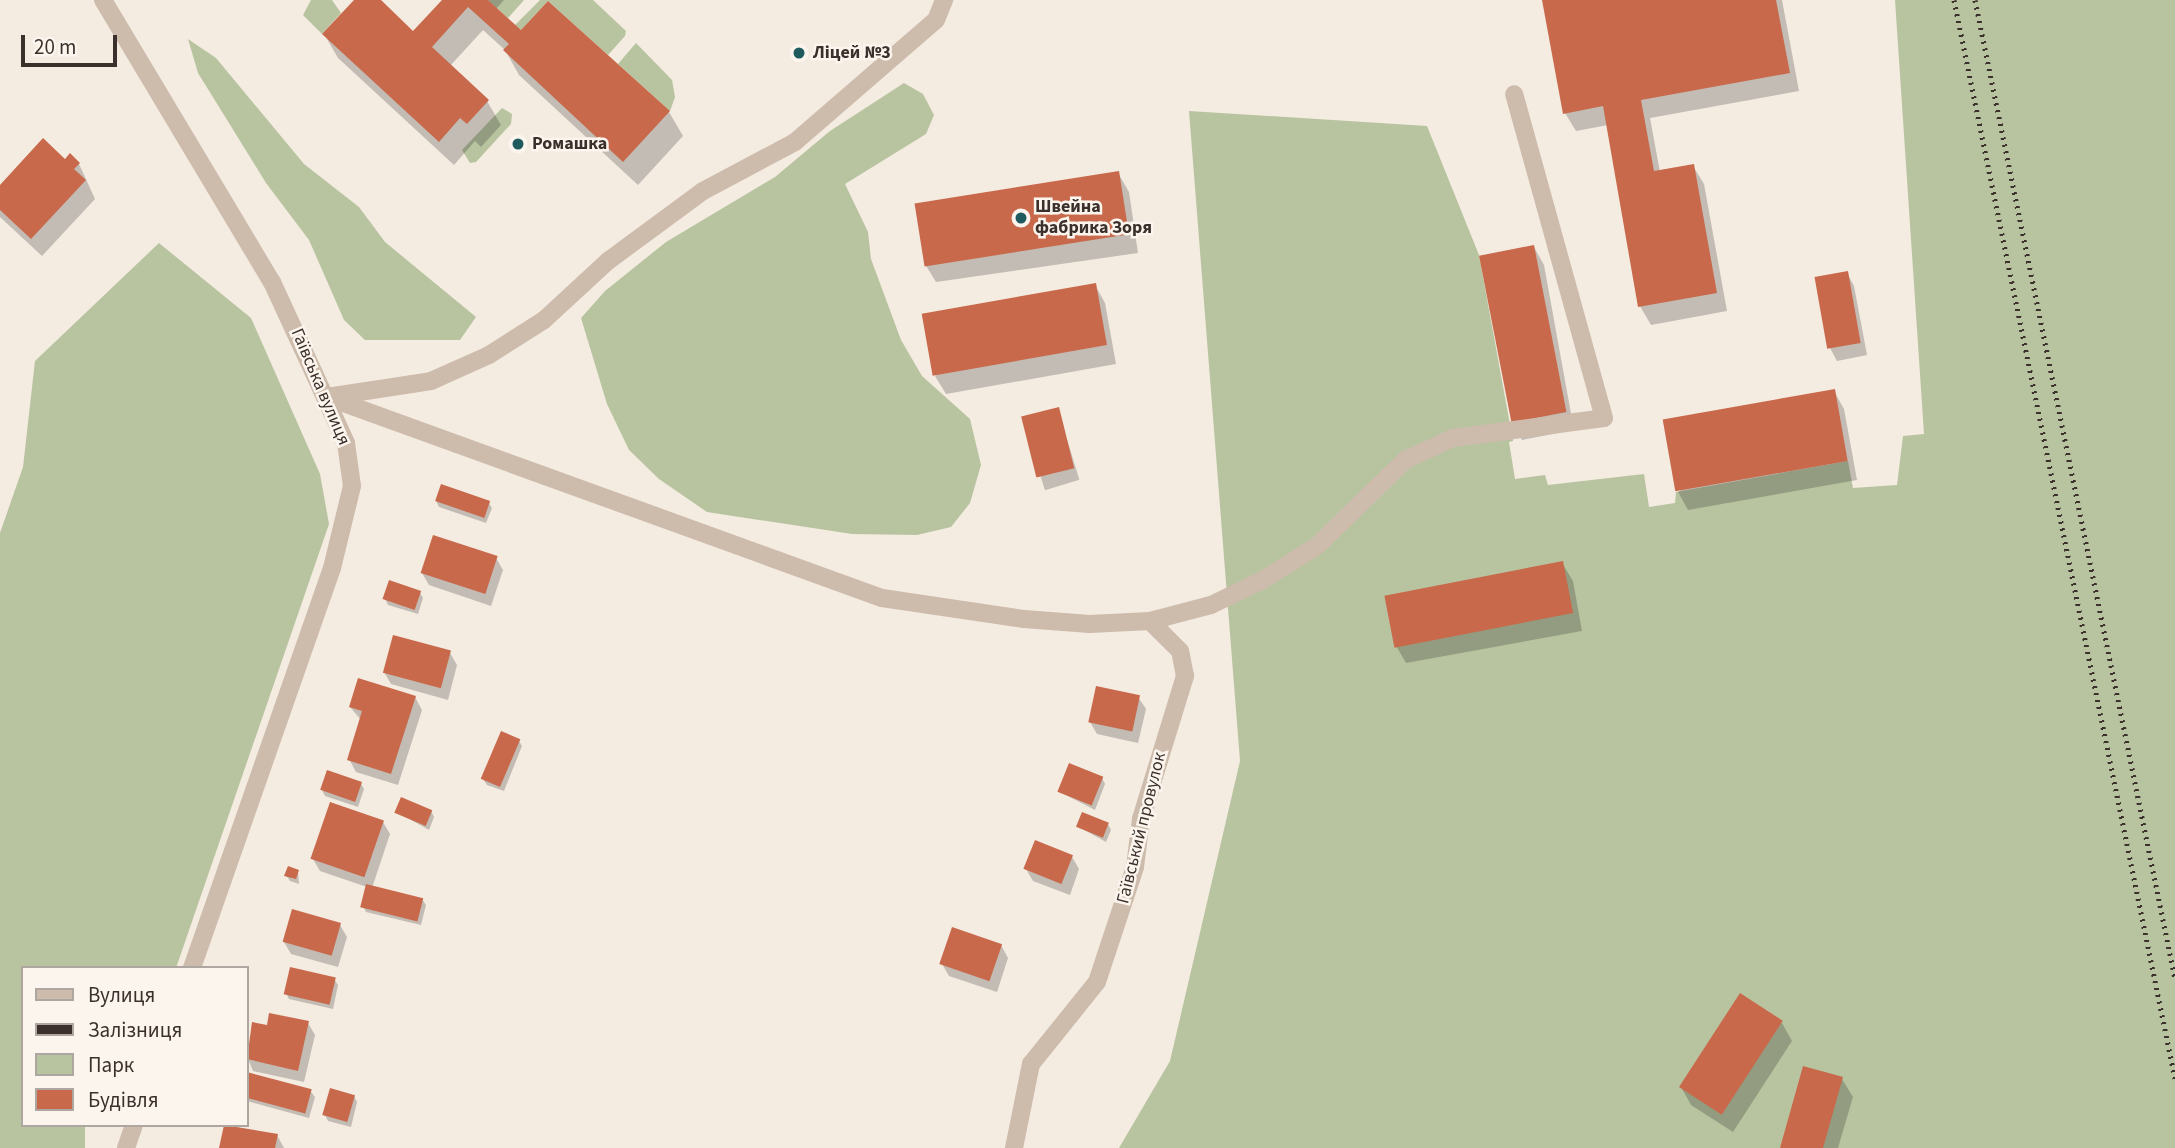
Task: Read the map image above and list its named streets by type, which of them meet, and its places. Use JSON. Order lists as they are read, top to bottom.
{
  "streets": {
    "street": ["Гаївська вулиця", "Гаївський провулок"]
  },
  "places": ["Ліцей №3", "Ромашка", "Швейна фабрика Зоря"],
  "legend": [
    "Вулиця",
    "Залізниця",
    "Парк",
    "Будівля"
  ],
  "scale_bar": "20 m"
}
